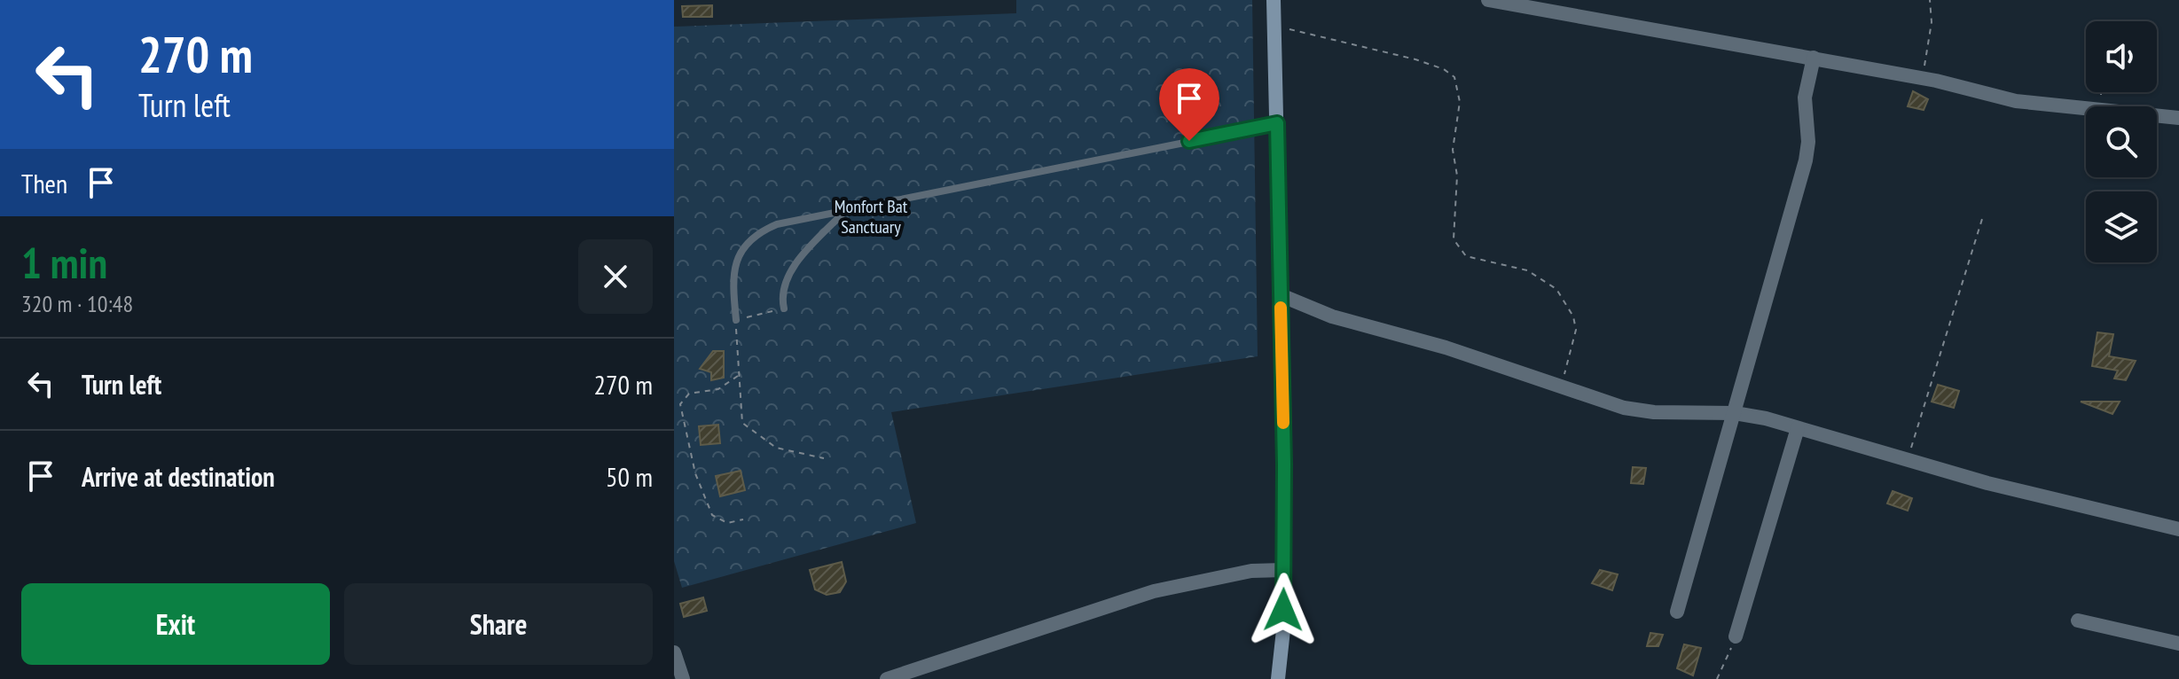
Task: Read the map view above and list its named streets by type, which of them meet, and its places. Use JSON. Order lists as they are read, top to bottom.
{
  "parks": ["Monfort Bat Sanctuary"],
  "page": {
    "turn": ["270 m", "Turn left"],
    "then": "Then",
    "heading": ["1 min", "320 m · 10:48"],
    "list": [
      {
        "name": "Turn left",
        "value": "270 m"
      },
      {
        "name": "Arrive at destination",
        "value": "50 m"
      }
    ],
    "buttons": ["Exit", "Share"]
  }
}
